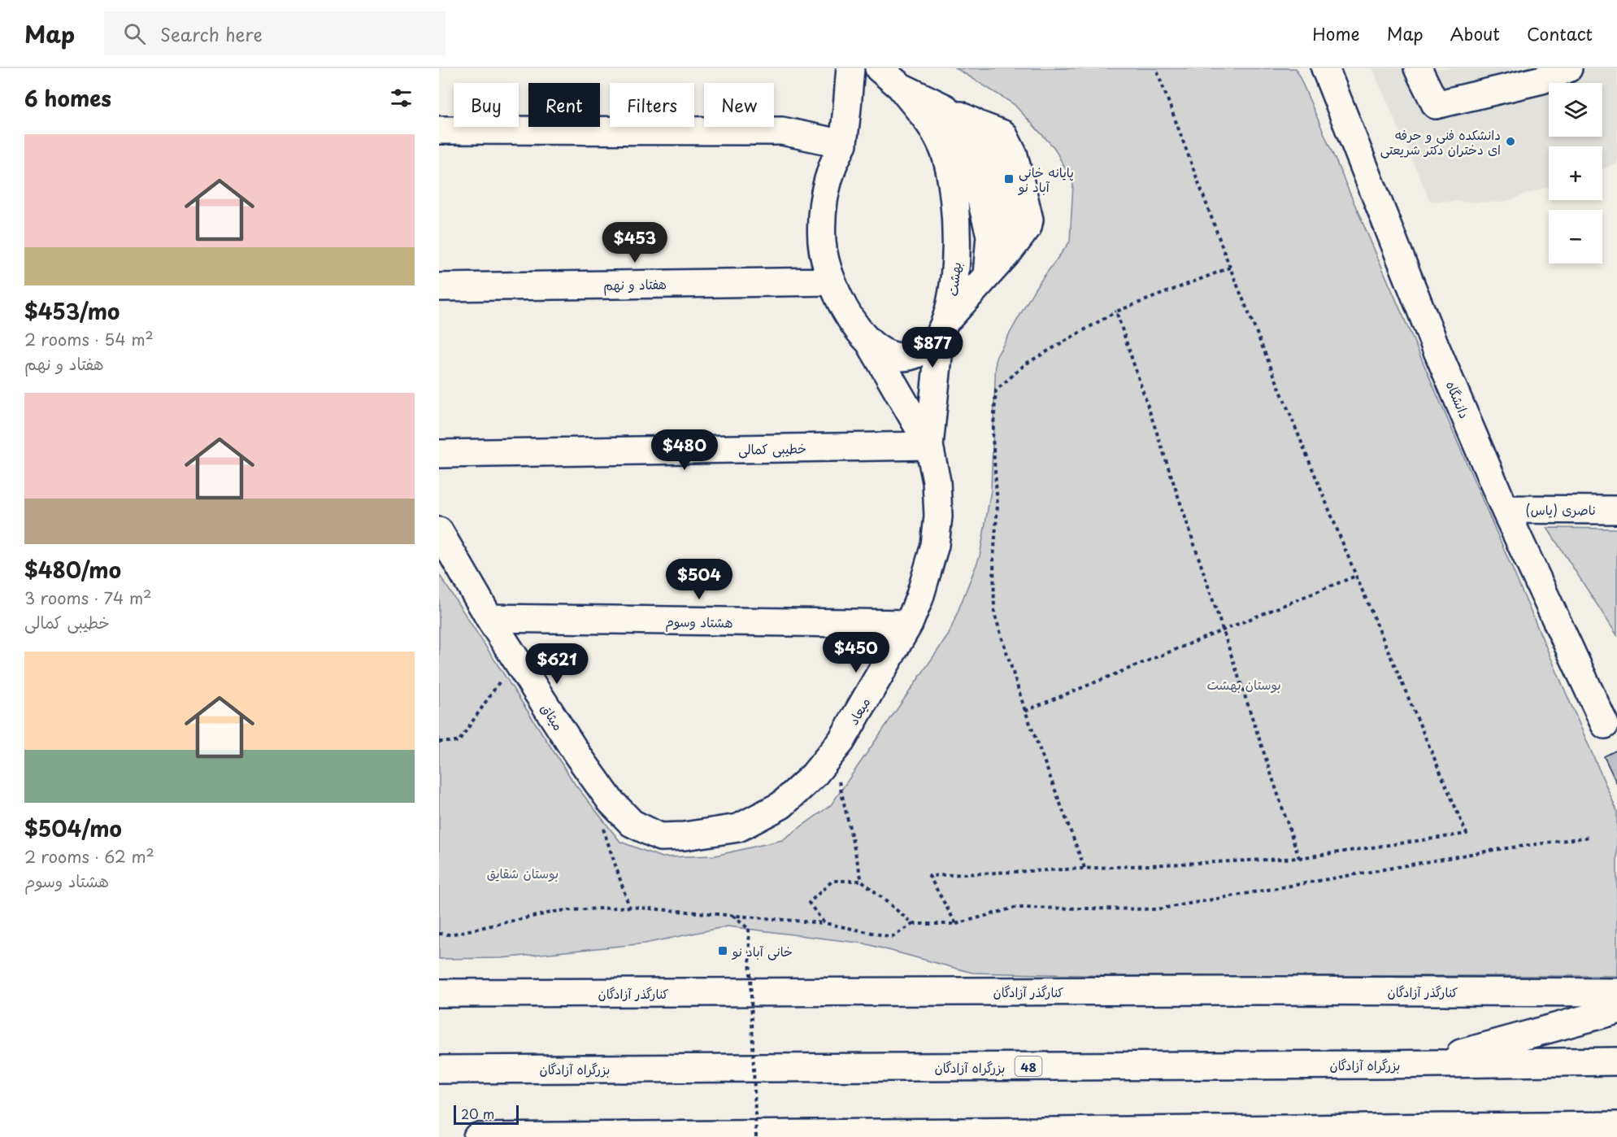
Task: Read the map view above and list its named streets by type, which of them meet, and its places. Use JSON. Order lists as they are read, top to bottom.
{
  "streets": {
    "main road": [
      "بهشت",
      "هفتاد و نهم",
      "دانشگاه",
      "خطیبی کمالی",
      "ناصری (یاس)",
      "هشتاد وسوم",
      "میعاد",
      "میثاق",
      "کنارگذر آزادگان",
      "بزرگراه آزادگان",
      "48"
    ]
  },
  "crossings": [
    ["بهشت", "هفتاد و نهم"],
    ["دانشگاه", "ناصری (یاس)"],
    ["خطیبی کمالی", "میعاد"],
    ["هشتاد وسوم", "میعاد"],
    ["هشتاد وسوم", "میثاق"],
    ["میعاد", "میثاق"]
  ],
  "parks": ["بوستان بهشت", "بوستان شقایق"],
  "places": {
    "other": ["دانشکده فنی و حرفه ای دختران دکتر شریعتی"],
    "transit": ["پایانه خانی آباد نو", "خانی آباد نو"]
  },
  "scale_bar": "20 m",
  "page": {
    "header": "Map",
    "search": "Search here",
    "nav": [
      "Home",
      "Map",
      "About",
      "Contact"
    ],
    "heading": "6 homes",
    "map_buttons": ["+", "−"],
    "chip": [
      "Buy",
      "Rent",
      "Filters",
      "New"
    ],
    "list": [
      {
        "name": "$453/mo",
        "note": "2 rooms · 54 m² · هفتاد و نهم"
      },
      {
        "name": "$480/mo",
        "note": "3 rooms · 74 m² · خطیبی کمالی"
      },
      {
        "name": "$504/mo",
        "note": "2 rooms · 62 m² · هشتاد وسوم"
      }
    ],
    "price": [
      "$453",
      "$877",
      "$480",
      "$504",
      "$450",
      "$621"
    ],
    "scale": "20 m"
  }
}
